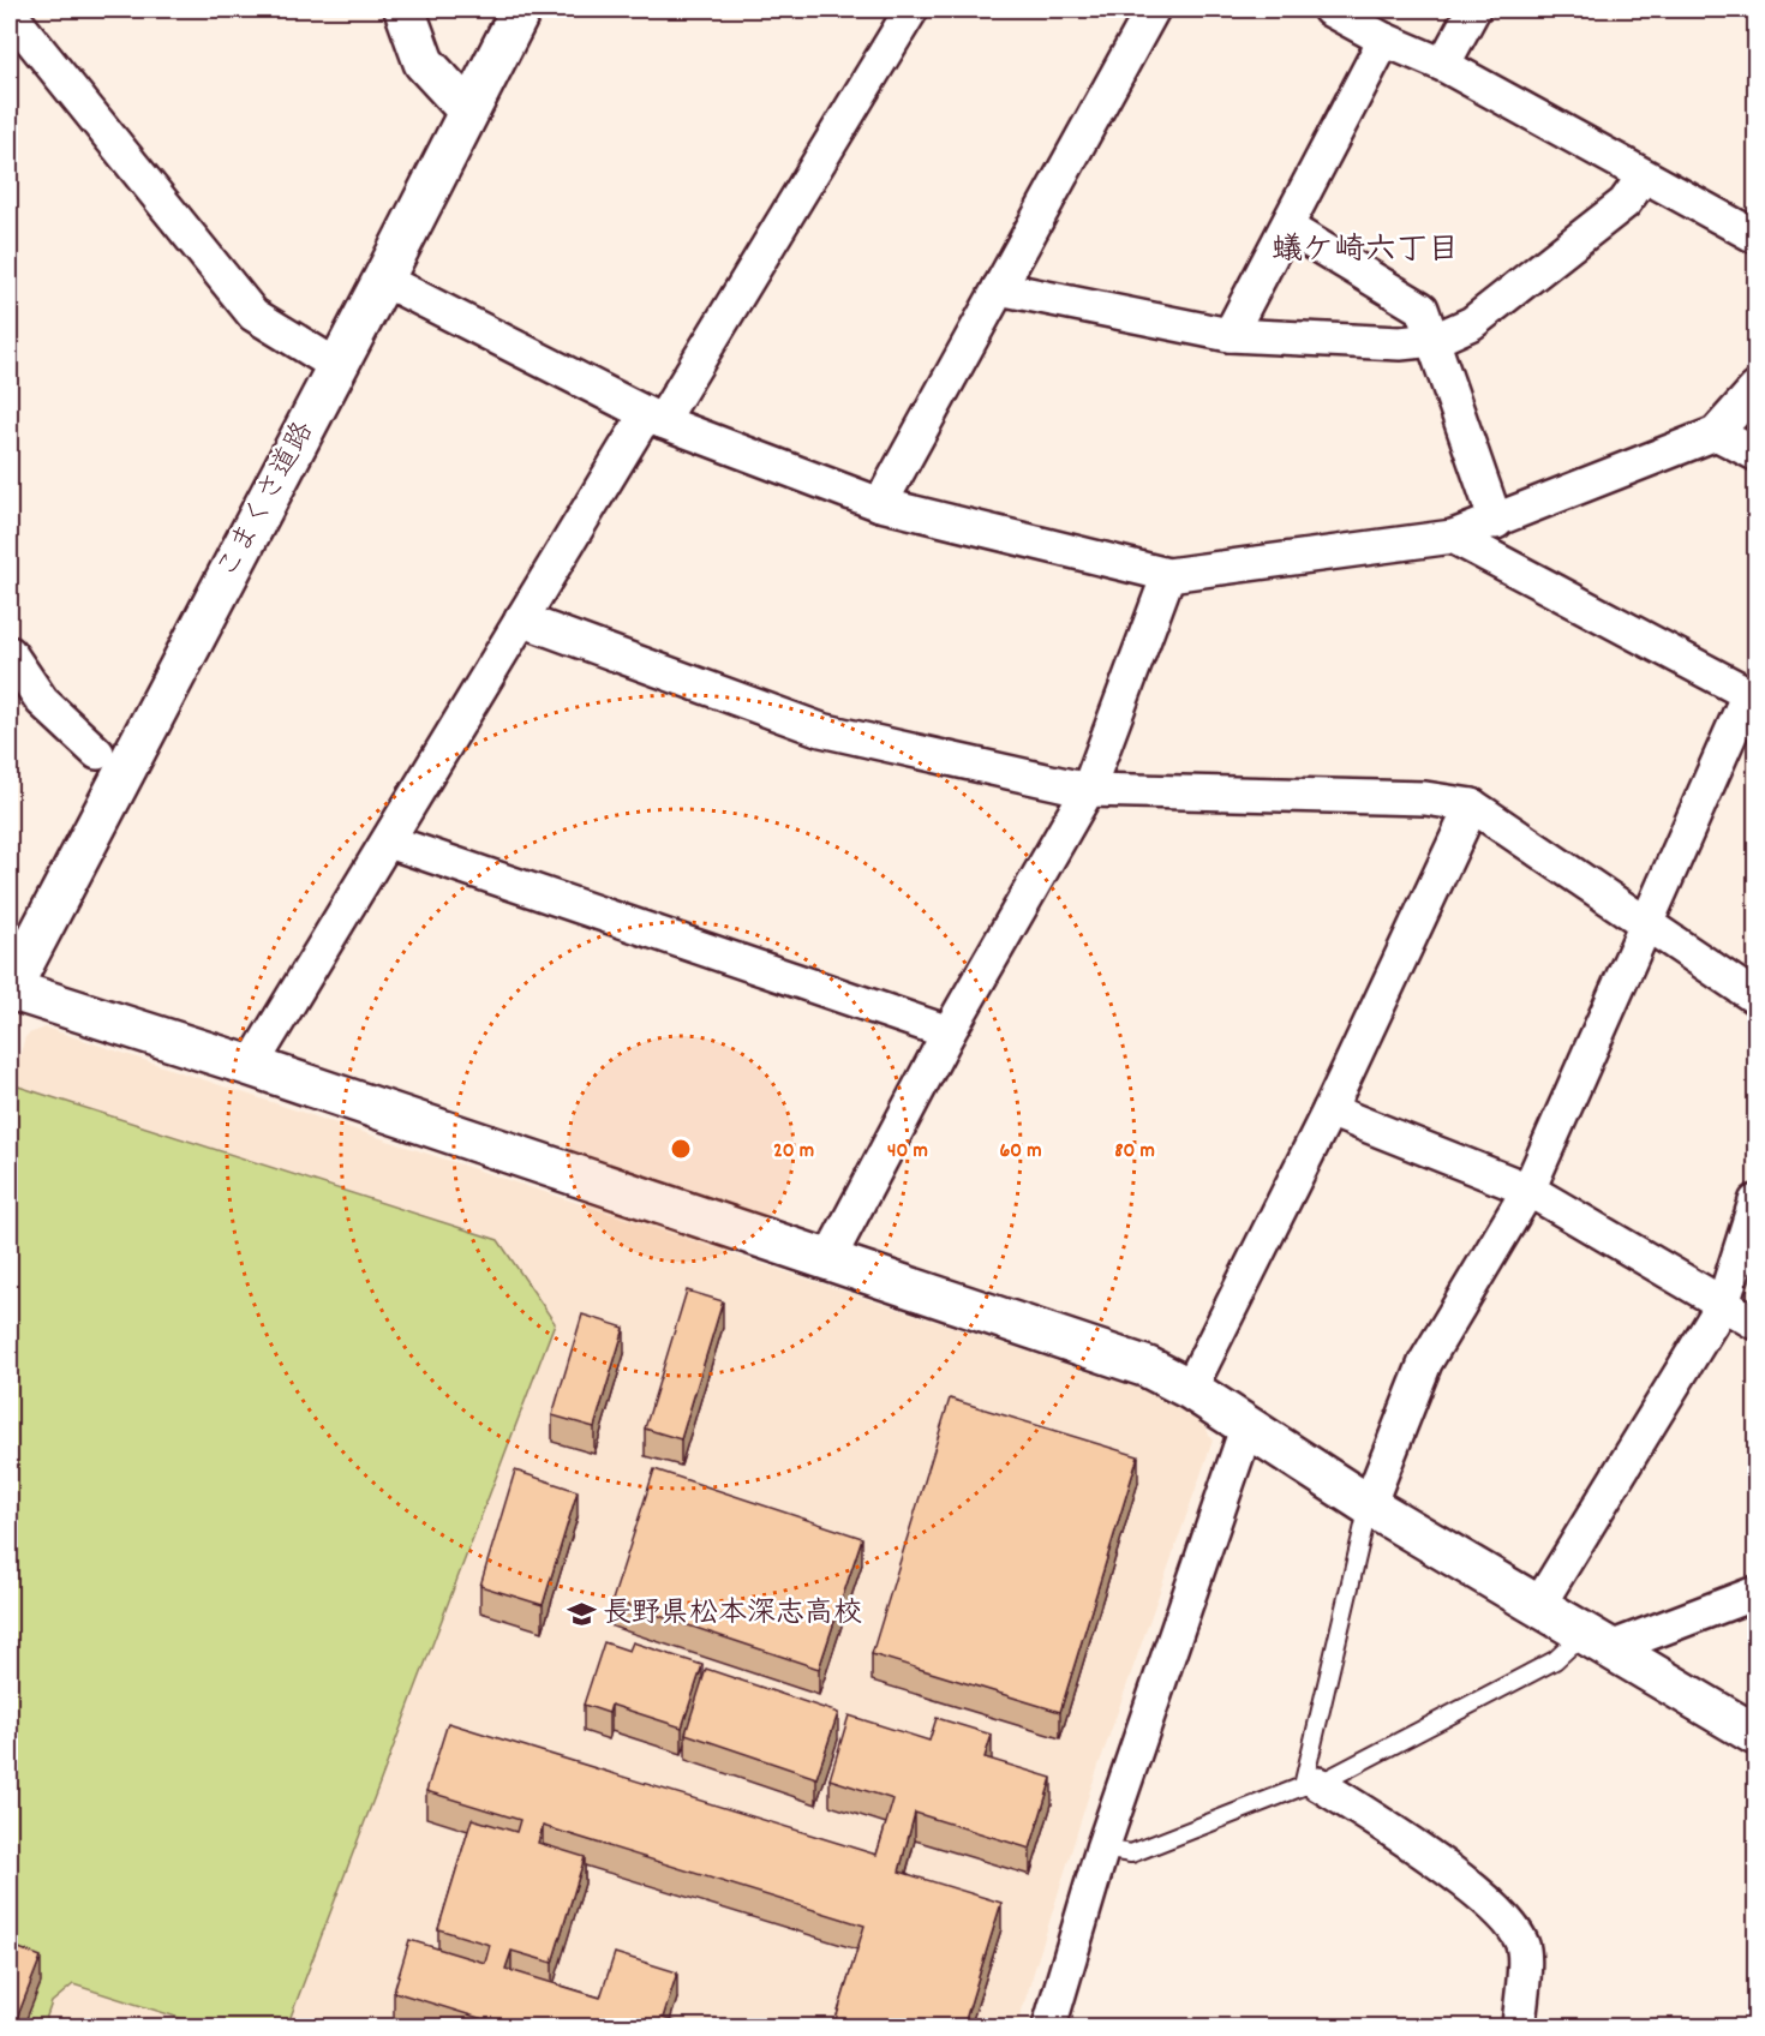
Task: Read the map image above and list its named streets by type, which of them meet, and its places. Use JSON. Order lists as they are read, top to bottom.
{
  "streets": {
    "street": ["こまくさ道路"]
  },
  "districts": ["蟻ケ崎六丁目"],
  "places": {
    "school or university": ["長野県松本深志高校"]
  },
  "rings": [
    "20 m",
    "40 m",
    "60 m",
    "80 m"
  ]
}
